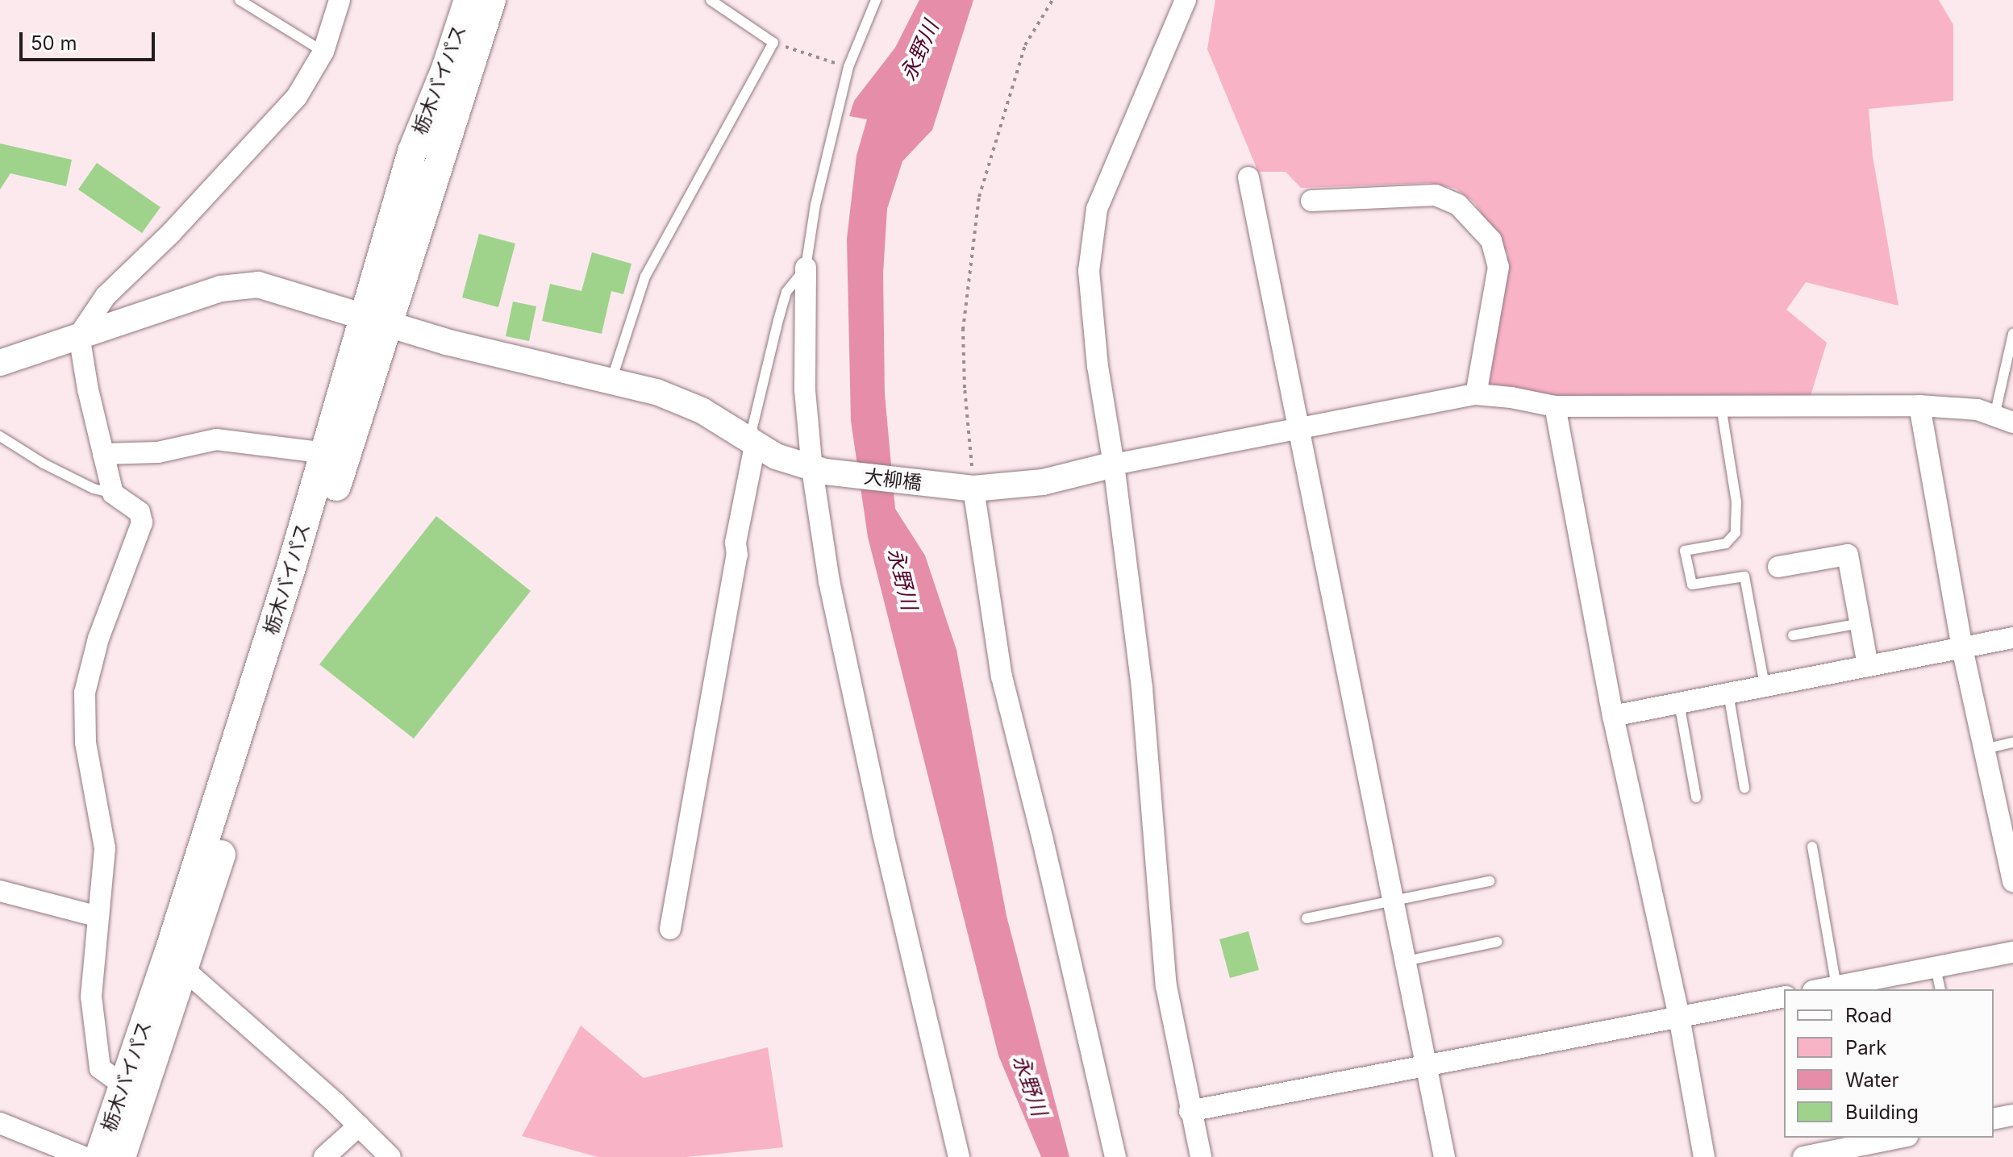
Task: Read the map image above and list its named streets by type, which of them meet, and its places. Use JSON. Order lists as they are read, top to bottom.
{
  "streets": {
    "main road": ["栃木バイパス"],
    "street": ["大柳橋"]
  },
  "crossings": [
    ["栃木バイパス", "大柳橋"]
  ],
  "water": ["永野川"],
  "legend": [
    "Road",
    "Park",
    "Water",
    "Building"
  ],
  "scale_bar": "50 m"
}
